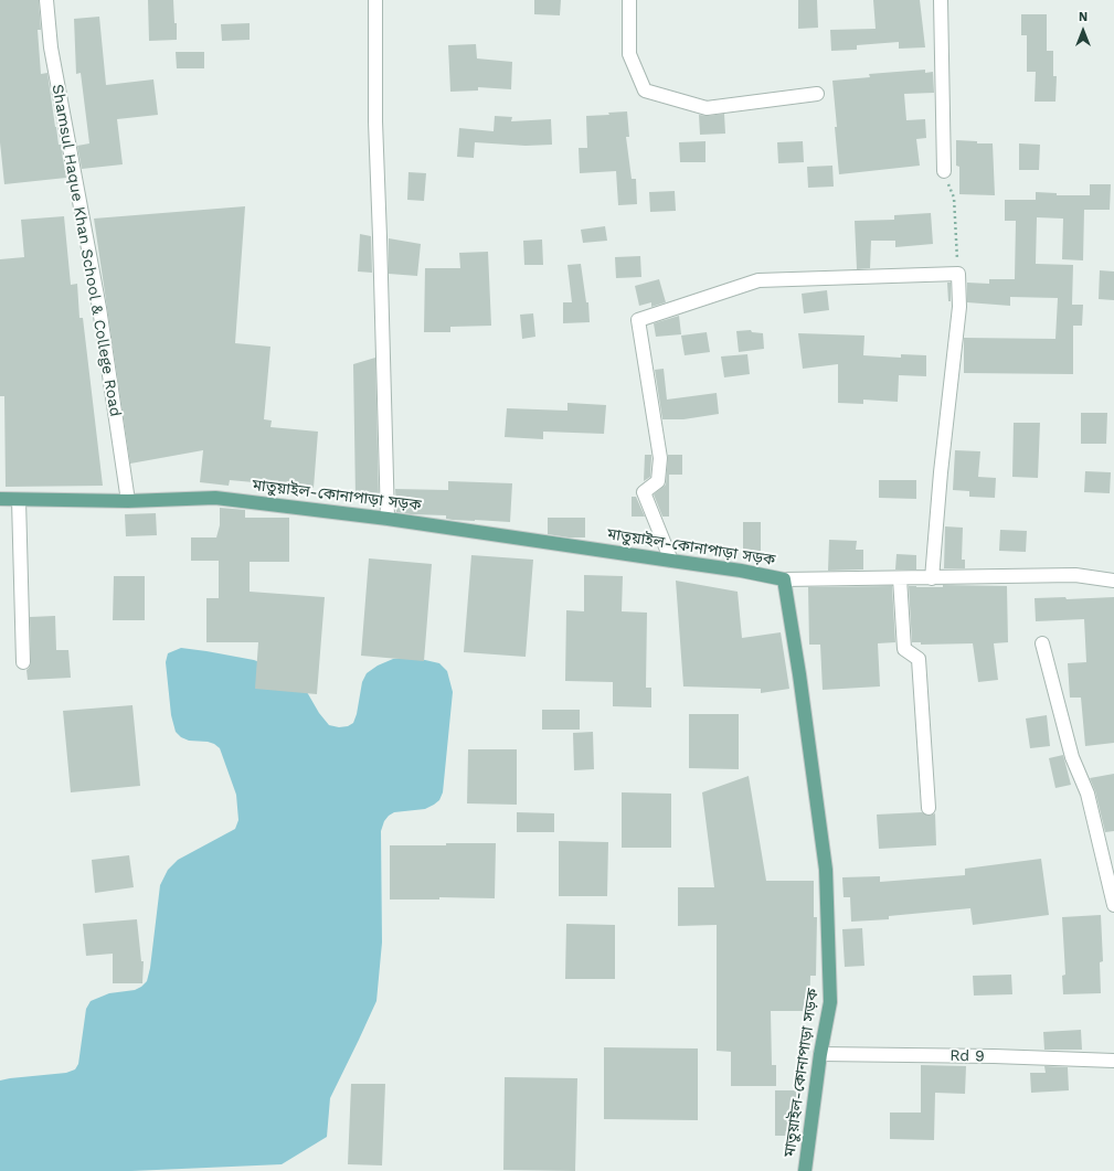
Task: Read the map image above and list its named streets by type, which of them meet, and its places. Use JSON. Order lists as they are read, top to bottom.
{
  "streets": {
    "main road": ["মাতুয়াইল-কোনাপাড়া সড়ক"],
    "street": ["Shamsul Haque Khan School & College Road", "Rd 9"]
  },
  "crossings": [
    ["Shamsul Haque Khan School & College Road", "মাতুয়াইল-কোনাপাড়া সড়ক"],
    ["মাতুয়াইল-কোনাপাড়া সড়ক", "Rd 9"]
  ],
  "north": "top"
}
